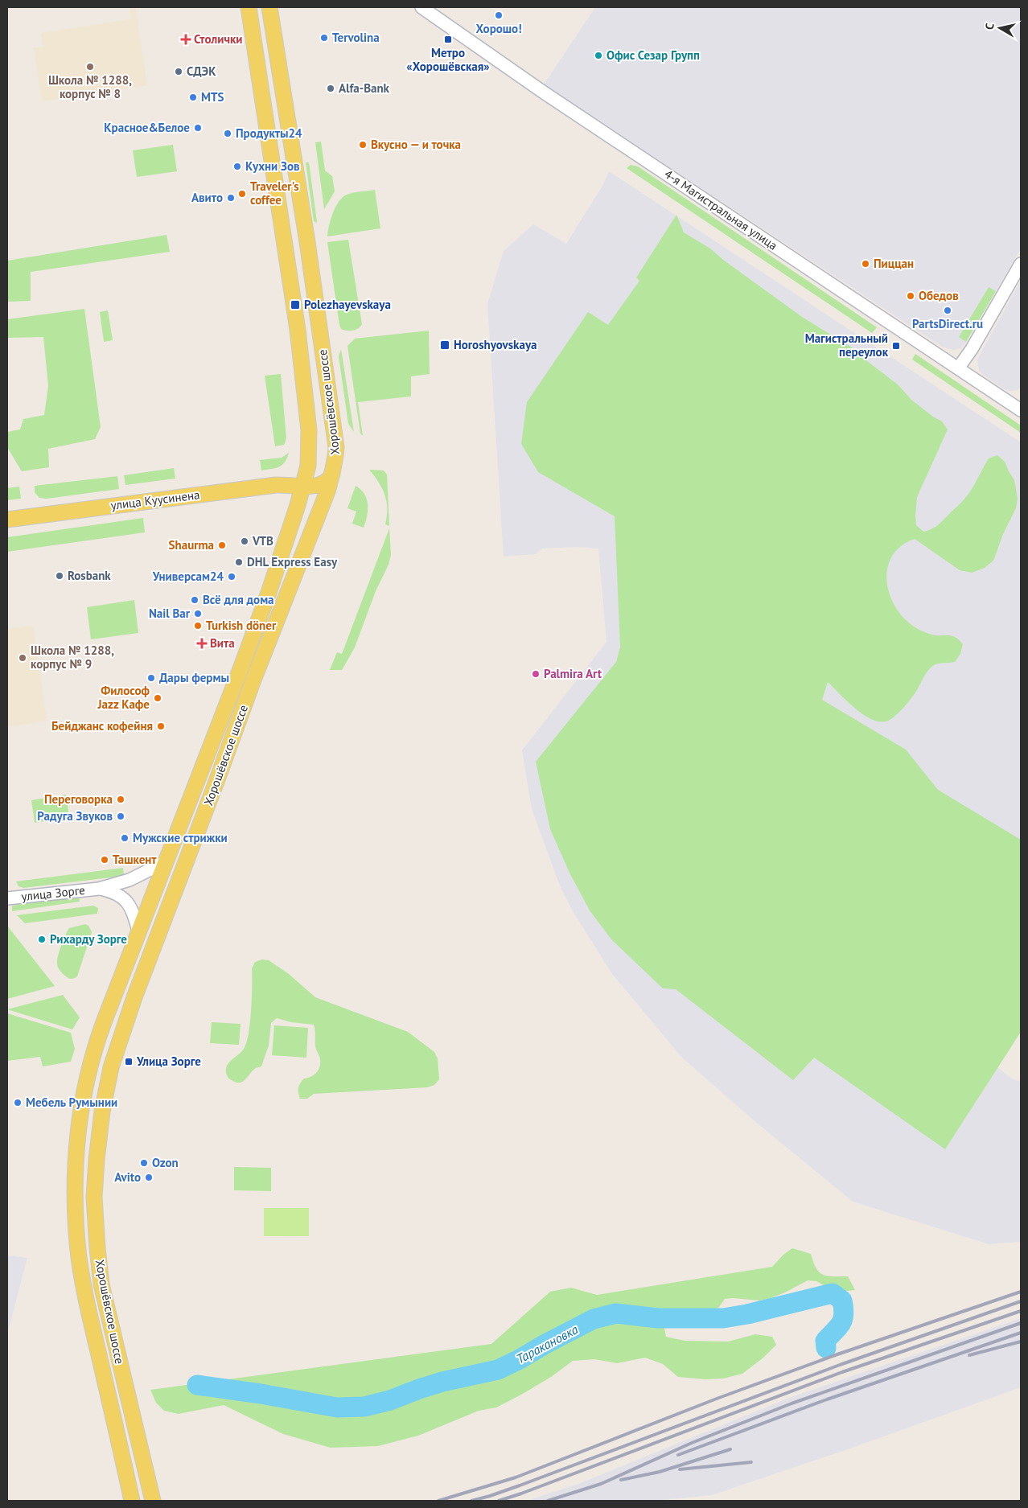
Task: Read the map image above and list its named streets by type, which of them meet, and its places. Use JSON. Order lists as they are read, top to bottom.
{
  "streets": {
    "main road": ["Хорошёвское шоссе", "улица Куусинена"],
    "street": ["4-я Магистральная улица", "улица Зорге"]
  },
  "crossings": [
    ["Хорошёвское шоссе", "улица Куусинена"],
    ["Хорошёвское шоссе", "улица Зорге"]
  ],
  "water": ["Таракановка"],
  "places": {
    "other": [
      "Хорошо!",
      "Tervolina",
      "Офис Сезар Групп",
      "Школа № 1288, корпус № 8",
      "СДЭК",
      "Alfa-Bank",
      "MTS",
      "Красное&Белое",
      "Продукты24",
      "Вкусно — и точка",
      "Кухни Зов",
      "Traveler's coffee",
      "Авито",
      "Пиццан",
      "Обедов",
      "PartsDirect.ru",
      "VTB",
      "Shaurma",
      "DHL Express Easy",
      "Rosbank",
      "Универсам24",
      "Всё для дома",
      "Nail Bar",
      "Turkish döner",
      "Школа № 1288, корпус № 9",
      "Palmira Art",
      "Дары фермы",
      "Философ Jazz Кафе",
      "Бейджанс кофейня",
      "Переговорка",
      "Радуга Звуков",
      "Мужские стрижки",
      "Ташкент",
      "Рихарду Зорге",
      "Мебель Румынии",
      "Ozon",
      "Avito"
    ],
    "health": ["Столички", "Вита"],
    "transit": [
      "Метро «Хорошёвская»",
      "Polezhayevskaya",
      "Horoshyovskaya",
      "Магистральный переулок",
      "Улица Зорге"
    ]
  },
  "north": "left"
}
